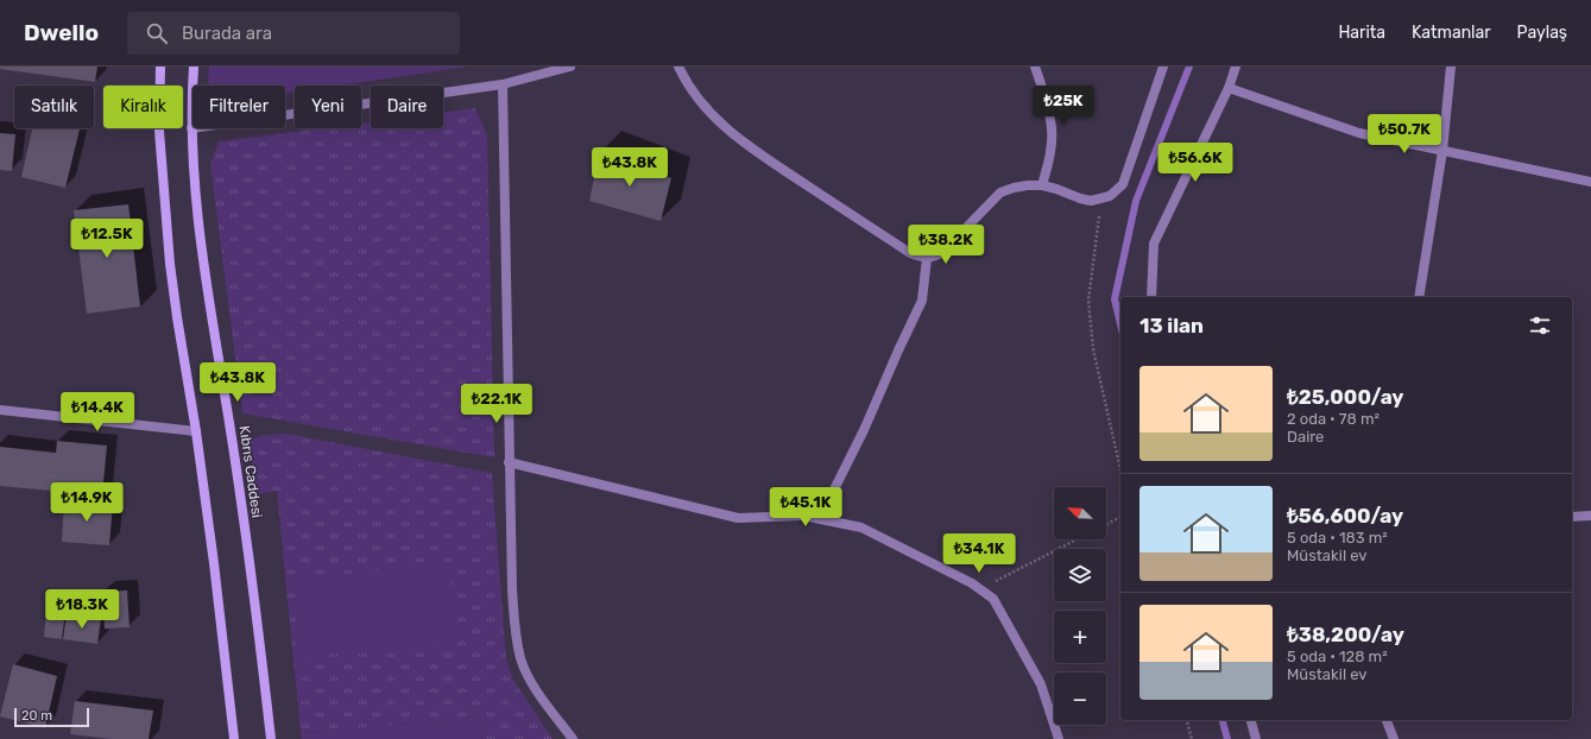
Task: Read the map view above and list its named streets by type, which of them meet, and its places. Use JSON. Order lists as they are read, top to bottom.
{
  "streets": {
    "main road": ["Kıbrıs Caddesi"]
  },
  "scale_bar": "20 m",
  "north": "top left",
  "page": {
    "header": "Dwello",
    "search": "Burada ara",
    "nav": ["Harita", "Katmanlar", "Paylaş"],
    "price": [
      "₺25K",
      "₺50.7K",
      "₺56.6K",
      "₺43.8K",
      "₺12.5K",
      "₺38.2K",
      "₺43.8K",
      "₺22.1K",
      "₺14.4K",
      "₺14.9K",
      "₺45.1K",
      "₺34.1K",
      "₺18.3K"
    ],
    "chip": [
      "Satılık",
      "Kiralık",
      "Filtreler",
      "Yeni",
      "Daire"
    ],
    "heading": "13 ilan",
    "list": [
      {
        "name": "₺25,000/ay",
        "note": "2 oda · 78 m² · Daire"
      },
      {
        "name": "₺56,600/ay",
        "note": "5 oda · 183 m² · Müstakil ev"
      },
      {
        "name": "₺38,200/ay",
        "note": "5 oda · 128 m² · Müstakil ev"
      }
    ],
    "map_buttons": ["+", "−"],
    "scale": "20 m"
  }
}
